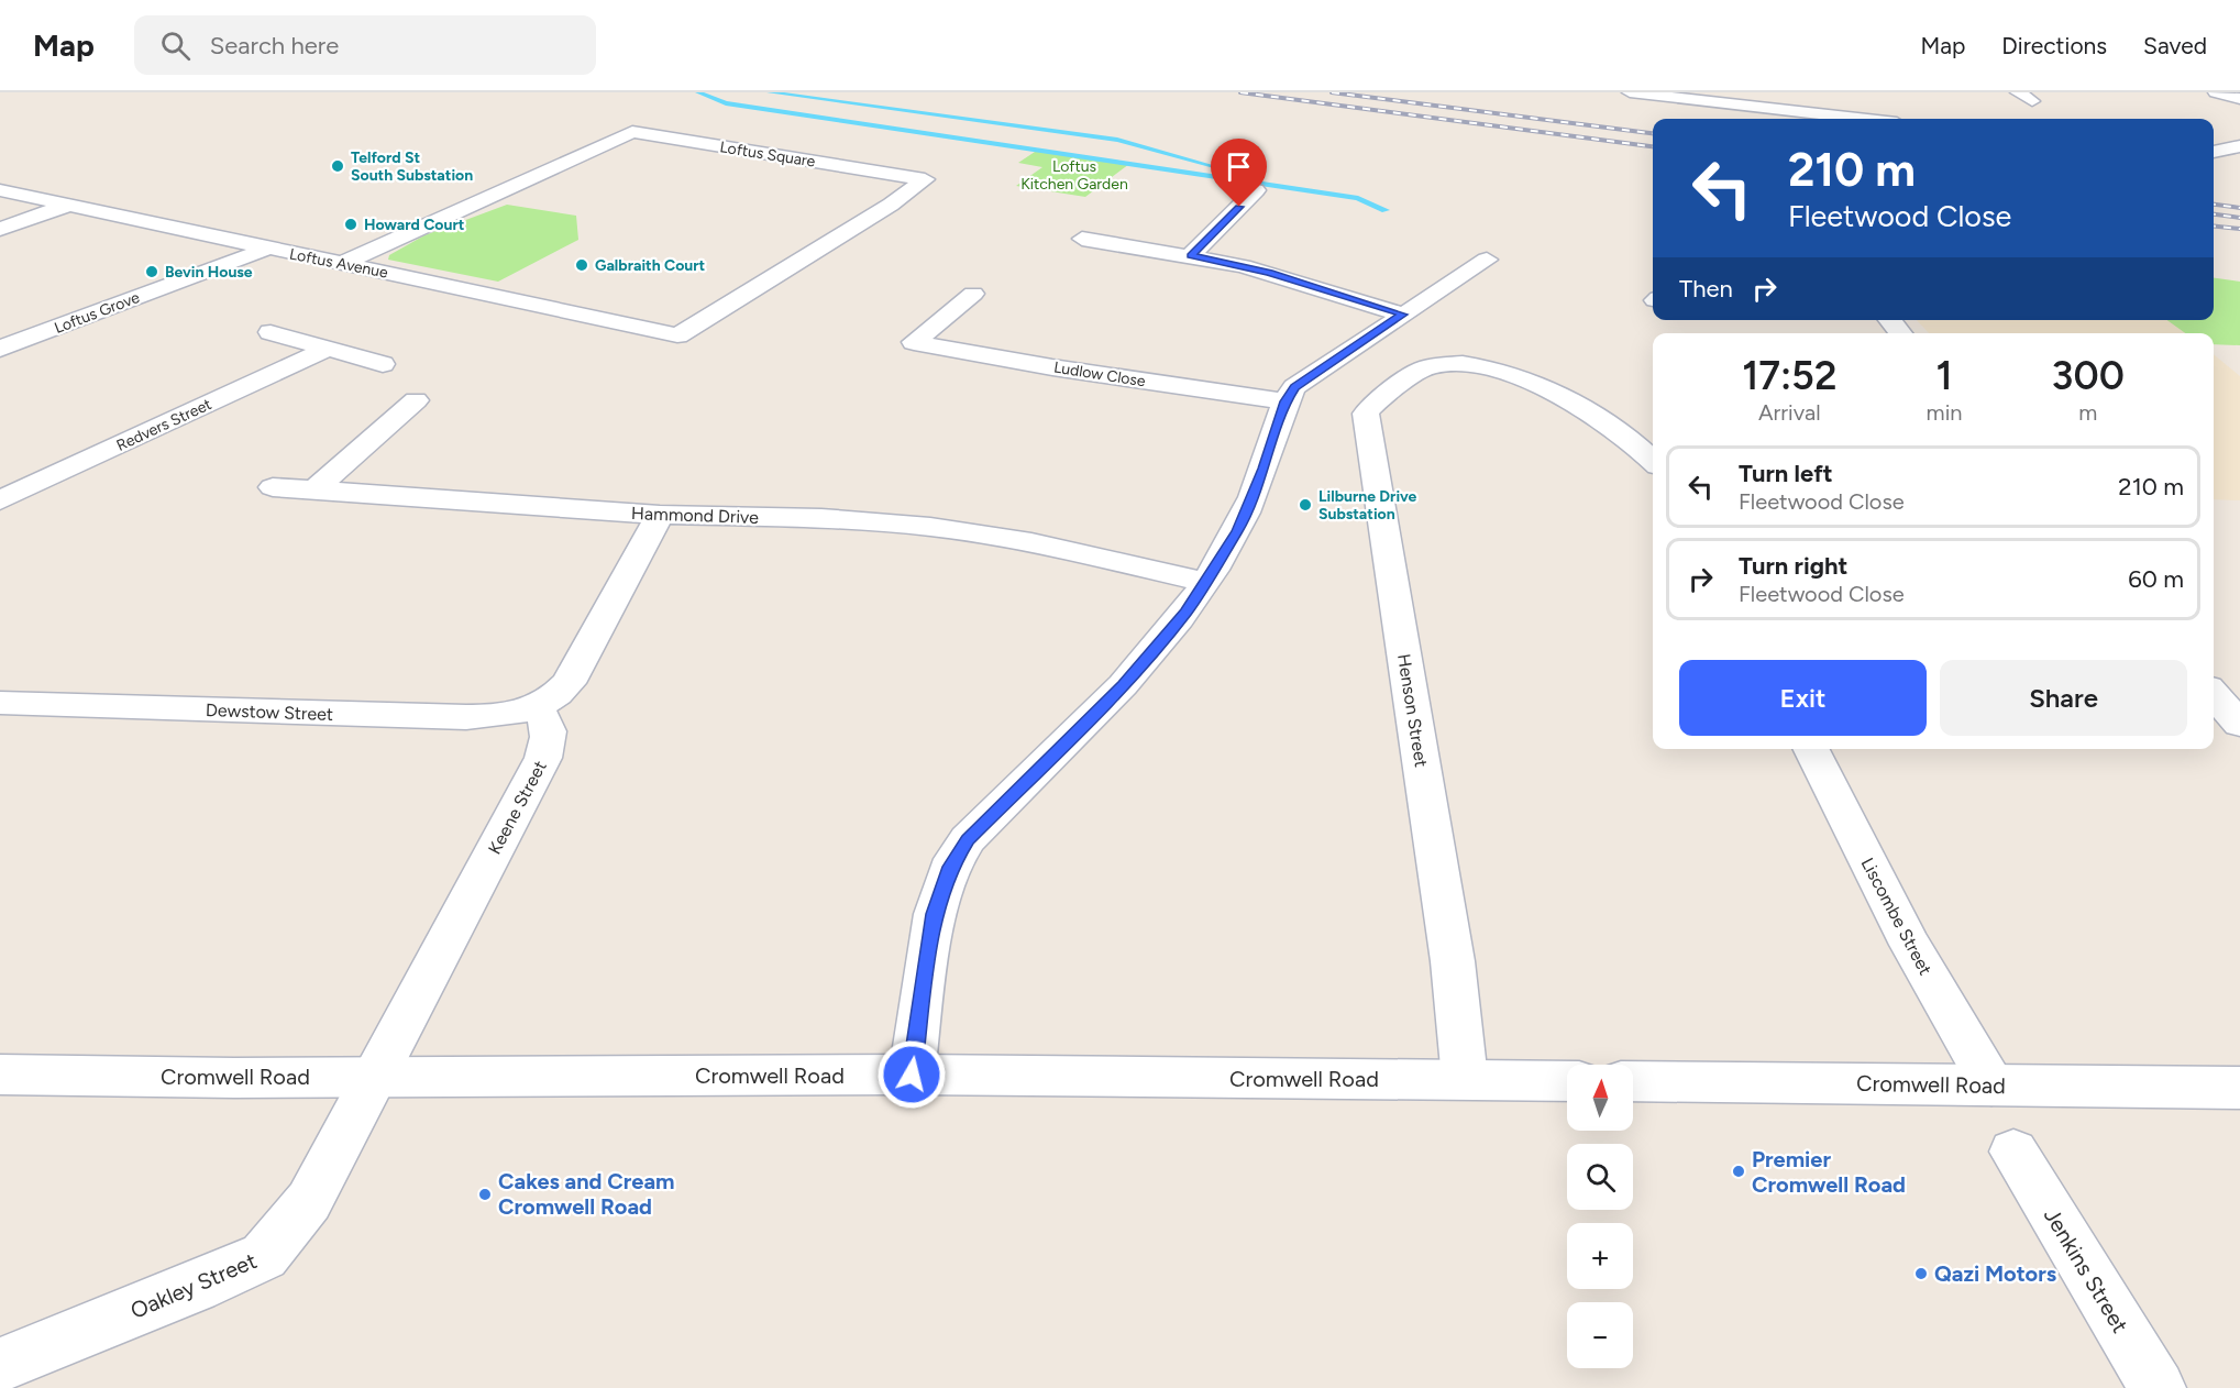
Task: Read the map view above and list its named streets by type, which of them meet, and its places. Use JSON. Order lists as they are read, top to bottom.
{
  "streets": {
    "street": [
      "Loftus Square",
      "Loftus Avenue",
      "Loftus Grove",
      "Ludlow Close",
      "Redvers Street",
      "Hammond Drive",
      "Henson Street",
      "Dewstow Street",
      "Keene Street",
      "Liscombe Street",
      "Cromwell Road",
      "Jenkins Street",
      "Oakley Street"
    ]
  },
  "crossings": [
    ["Loftus Square", "Loftus Avenue"],
    ["Loftus Avenue", "Loftus Grove"],
    ["Henson Street", "Cromwell Road"],
    ["Dewstow Street", "Keene Street"],
    ["Keene Street", "Cromwell Road"],
    ["Keene Street", "Oakley Street"],
    ["Liscombe Street", "Cromwell Road"],
    ["Cromwell Road", "Oakley Street"]
  ],
  "parks": ["Loftus Kitchen Garden"],
  "places": [
    "Telford St South Substation",
    "Howard Court",
    "Galbraith Court",
    "Bevin House",
    "Lilburne Drive Substation",
    "Premier Cromwell Road",
    "Cakes and Cream Cromwell Road",
    "Qazi Motors"
  ],
  "north": "top",
  "page": {
    "header": "Map",
    "search": "Search here",
    "nav": ["Map", "Directions", "Saved"],
    "turn": ["210 m", "Fleetwood Close"],
    "then": "Then",
    "eta": [
      "17:52",
      "Arrival",
      "1",
      "min",
      "300",
      "m"
    ],
    "list": [
      {
        "name": "Turn left",
        "note": "Fleetwood Close",
        "value": "210 m"
      },
      {
        "name": "Turn right",
        "note": "Fleetwood Close",
        "value": "60 m"
      }
    ],
    "buttons": ["Exit", "Share"],
    "map_buttons": ["+", "−"]
  }
}
